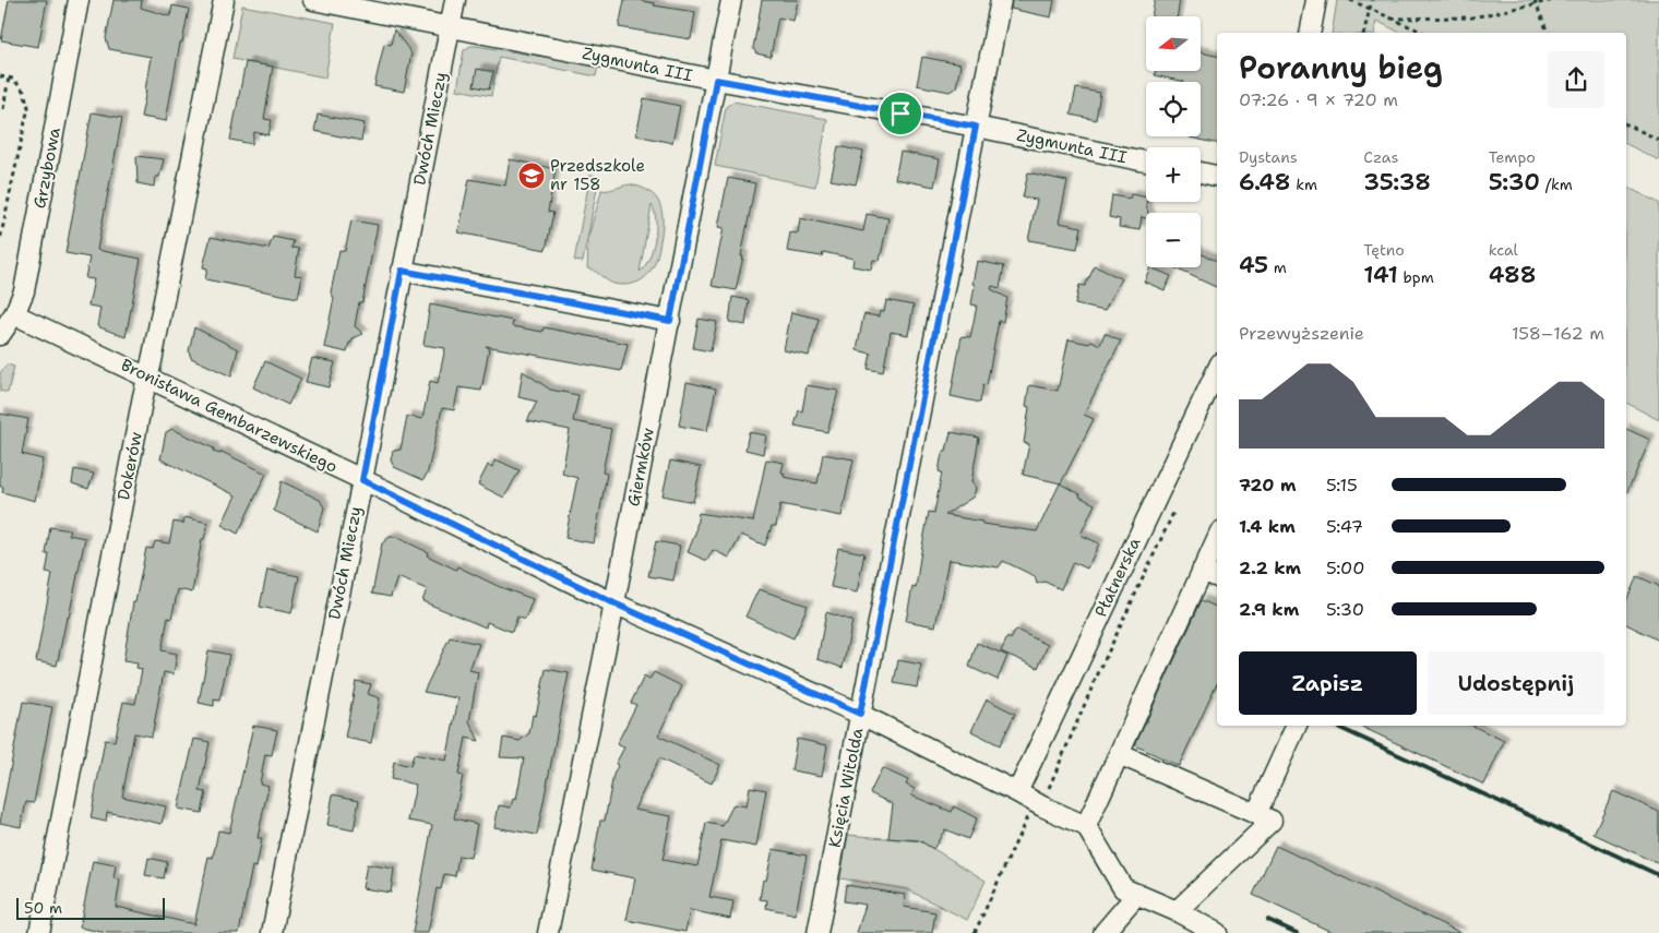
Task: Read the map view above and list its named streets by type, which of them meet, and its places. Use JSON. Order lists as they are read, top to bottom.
{
  "streets": {
    "street": [
      "Zygmunta III",
      "Dwóch Mieczy",
      "Grzybowa",
      "Bronisława Gembarzewskiego",
      "Dokerów",
      "Giermków",
      "Płatnerska",
      "Księcia Witolda"
    ]
  },
  "crossings": [
    ["Zygmunta III", "Dwóch Mieczy"],
    ["Zygmunta III", "Giermków"],
    ["Zygmunta III", "Księcia Witolda"],
    ["Dwóch Mieczy", "Bronisława Gembarzewskiego"],
    ["Grzybowa", "Bronisława Gembarzewskiego"],
    ["Bronisława Gembarzewskiego", "Dokerów"],
    ["Bronisława Gembarzewskiego", "Giermków"],
    ["Bronisława Gembarzewskiego", "Płatnerska"],
    ["Bronisława Gembarzewskiego", "Księcia Witolda"]
  ],
  "places": {
    "school or university": ["Przedszkole nr 158"]
  },
  "scale_bar": "50 m",
  "north": "left",
  "page": {
    "map_buttons": ["+", "−"],
    "heading": ["Poranny bieg", "07:26 · 9 × 720 m"],
    "stats": [
      ["Dystans", "6.48 km"],
      ["Czas", "35:38"],
      ["Tempo", "5:30 /km"],
      ["45 m"],
      ["Tętno", "141 bpm"],
      ["kcal", "488"]
    ],
    "chart": ["Przewyższenie", "158–162 m"],
    "list": [
      {
        "name": "720 m",
        "note": "5:15"
      },
      {
        "name": "1.4 km",
        "note": "5:47"
      },
      {
        "name": "2.2 km",
        "note": "5:00"
      },
      {
        "name": "2.9 km",
        "note": "5:30"
      }
    ],
    "buttons": ["Zapisz", "Udostępnij"],
    "scale": "50 m"
  }
}
